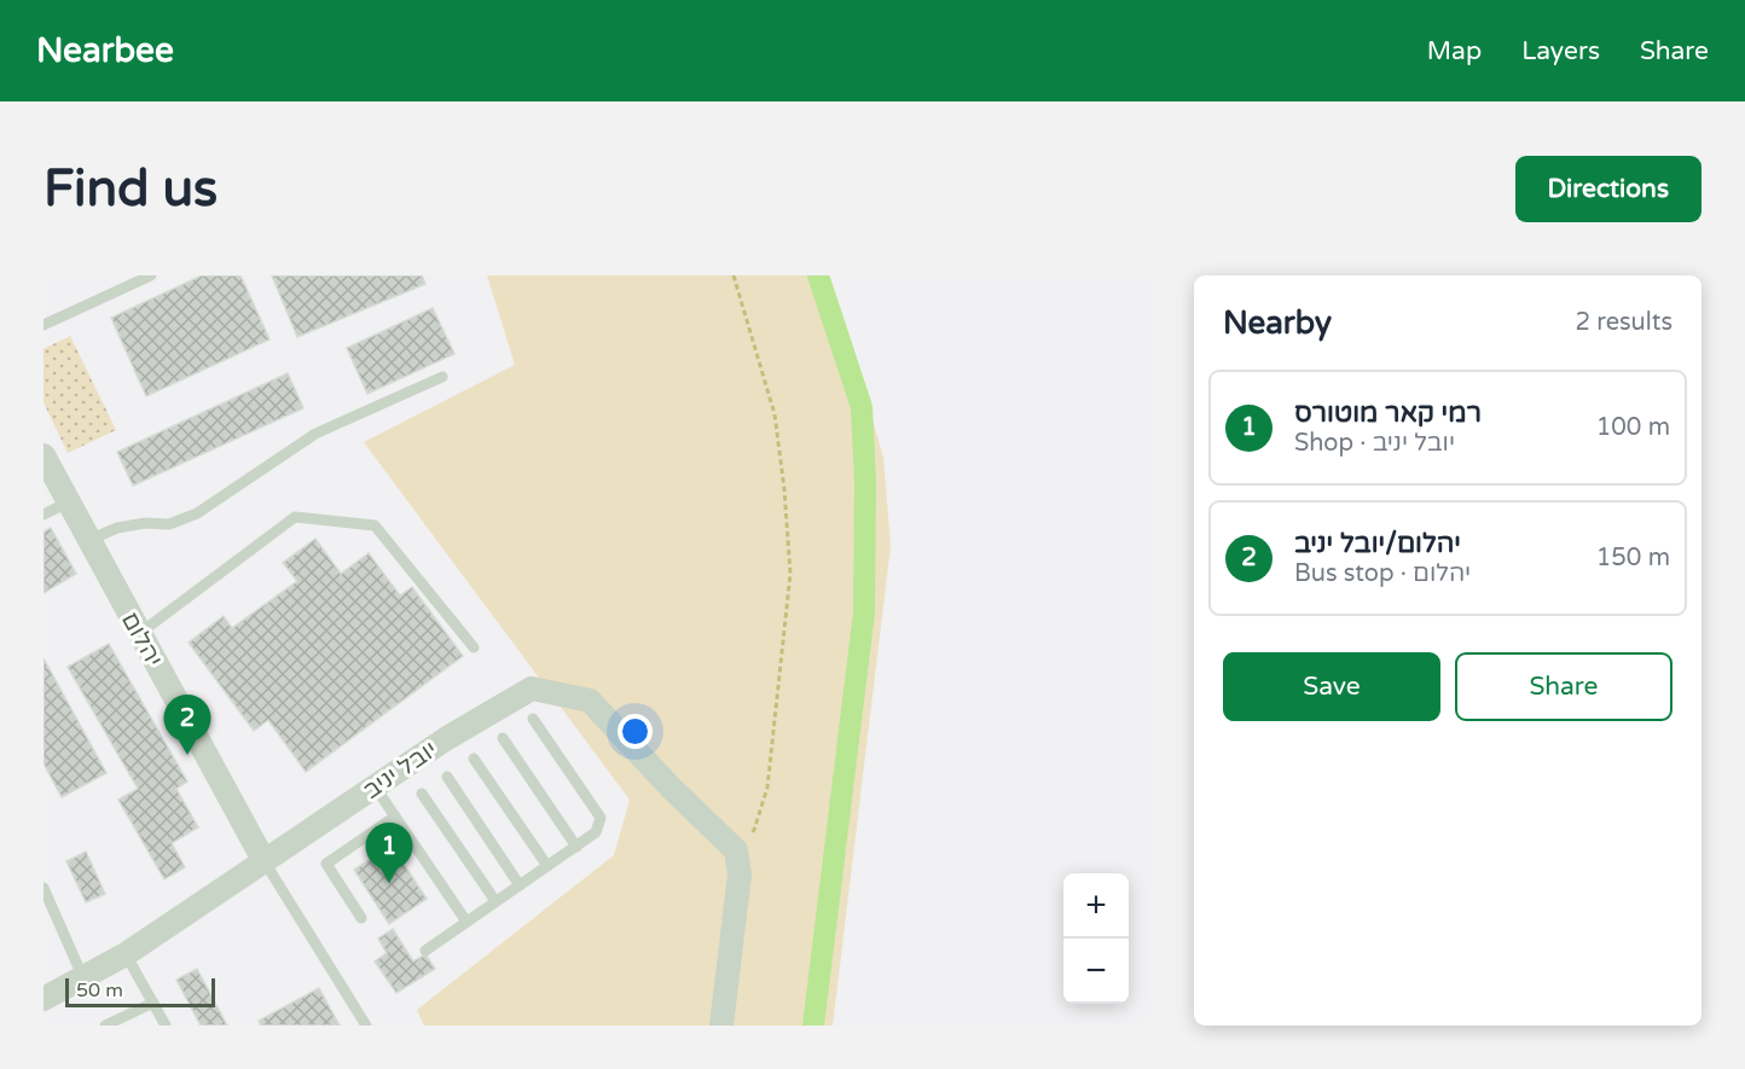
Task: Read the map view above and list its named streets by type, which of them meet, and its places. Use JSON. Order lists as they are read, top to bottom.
{
  "streets": {
    "street": ["יהלום", "יובל יניב"]
  },
  "crossings": [
    ["יהלום", "יובל יניב"]
  ],
  "scale_bar": "50 m",
  "page": {
    "header": "Nearbee",
    "nav": ["Map", "Layers", "Share"],
    "buttons": [
      "Directions",
      ["Save", "Share"]
    ],
    "title": "Find us",
    "heading": ["Nearby", "2 results"],
    "list": [
      {
        "mark": "1",
        "name": "רמי קאר מוטורס",
        "note": "Shop · יובל יניב",
        "value": "100 m"
      },
      {
        "mark": "2",
        "name": "יהלום/יובל יניב",
        "note": "Bus stop · יהלום",
        "value": "150 m"
      }
    ],
    "pins": ["2", "1"],
    "map_buttons": ["+", "−"],
    "scale": "50 m"
  }
}
